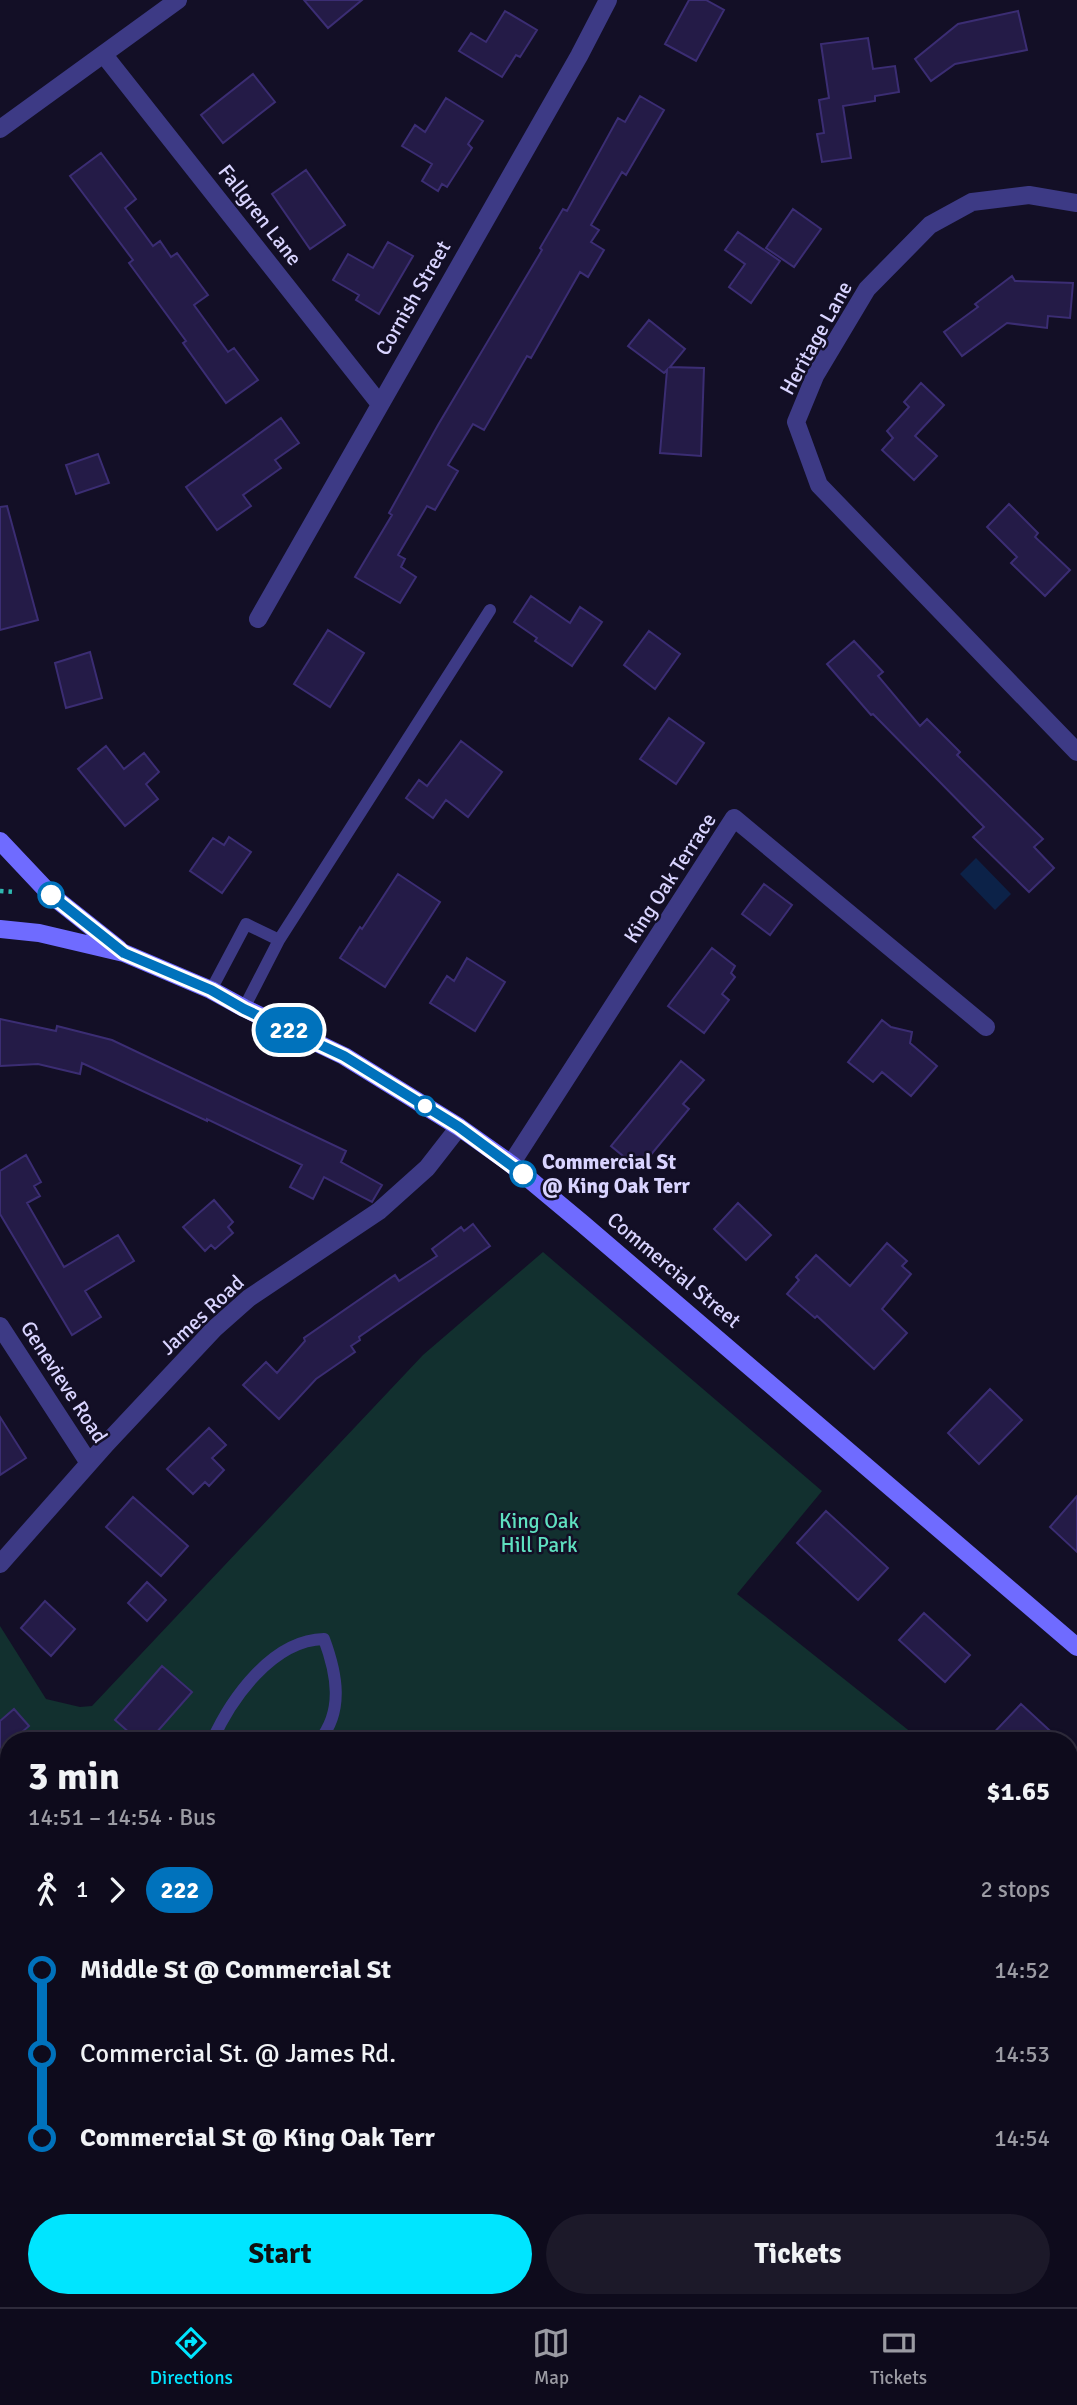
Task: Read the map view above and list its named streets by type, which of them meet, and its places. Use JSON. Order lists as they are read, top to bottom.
{
  "streets": {
    "main road": ["Commercial Street"],
    "street": [
      "Fallgren Lane",
      "Cornish Street",
      "Heritage Lane",
      "King Oak Terrace",
      "James Road",
      "Genevieve Road"
    ]
  },
  "crossings": [
    ["Fallgren Lane", "Cornish Street"],
    ["King Oak Terrace", "Commercial Street"],
    ["Commercial Street", "James Road"],
    ["James Road", "Genevieve Road"]
  ],
  "parks": ["King Oak Hill Park"],
  "places": ["Commercial St @ King Oak Terr"],
  "lines": ["bus line 222"],
  "page": {
    "on_map": "222",
    "heading": ["3 min", "14:51 – 14:54 · Bus", "$1.65"],
    "legs": ["1", "222", "2 stops"],
    "list": [
      {
        "name": "Middle St @ Commercial St",
        "value": "14:52"
      },
      {
        "name": "Commercial St. @ James Rd.",
        "value": "14:53"
      },
      {
        "name": "Commercial St @ King Oak Terr",
        "value": "14:54"
      }
    ],
    "buttons": ["Start", "Tickets"],
    "tabs": ["Directions", "Map", "Tickets"]
  }
}
